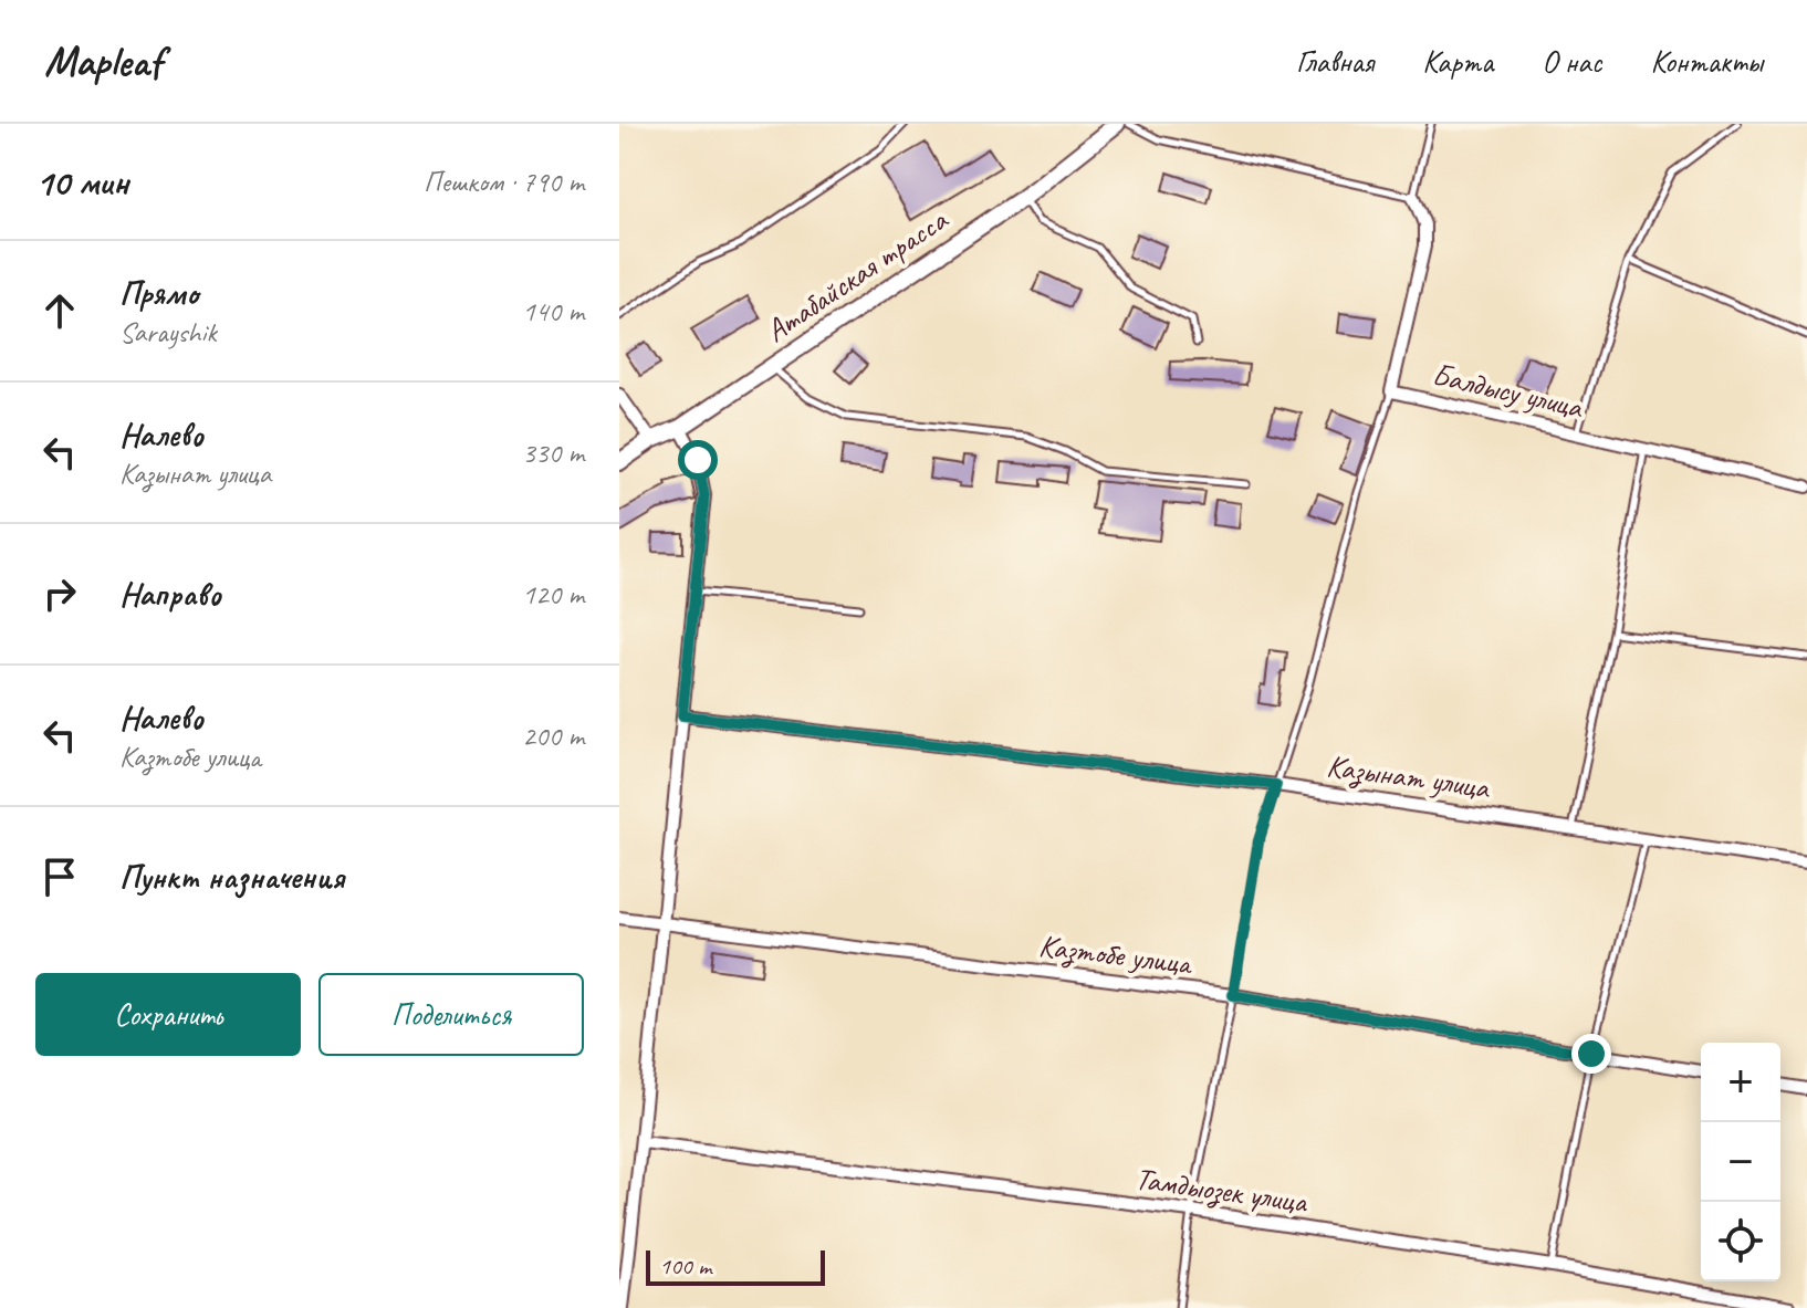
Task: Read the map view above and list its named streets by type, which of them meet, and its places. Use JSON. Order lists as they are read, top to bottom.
{
  "streets": {
    "main road": ["Атабайская трасса"],
    "street": [
      "Балдысу улица",
      "Казынат улица",
      "Казтобе улица",
      "Тамдыозек улица"
    ]
  },
  "scale_bar": "100 m",
  "page": {
    "header": "Mapleaf",
    "nav": [
      "Главная",
      "Карта",
      "О нас",
      "Контакты"
    ],
    "heading": ["10 мин", "Пешком · 790 m"],
    "list": [
      ["Прямо", "Sarayshik", "140 m"],
      ["Налево", "Казынат улица", "330 m"],
      ["Направо", "120 m"],
      ["Налево", "Казтобе улица", "200 m"],
      "Пункт назначения"
    ],
    "buttons": ["Сохранить", "Поделиться"],
    "map_buttons": ["+", "−"],
    "scale": "100 m"
  }
}
